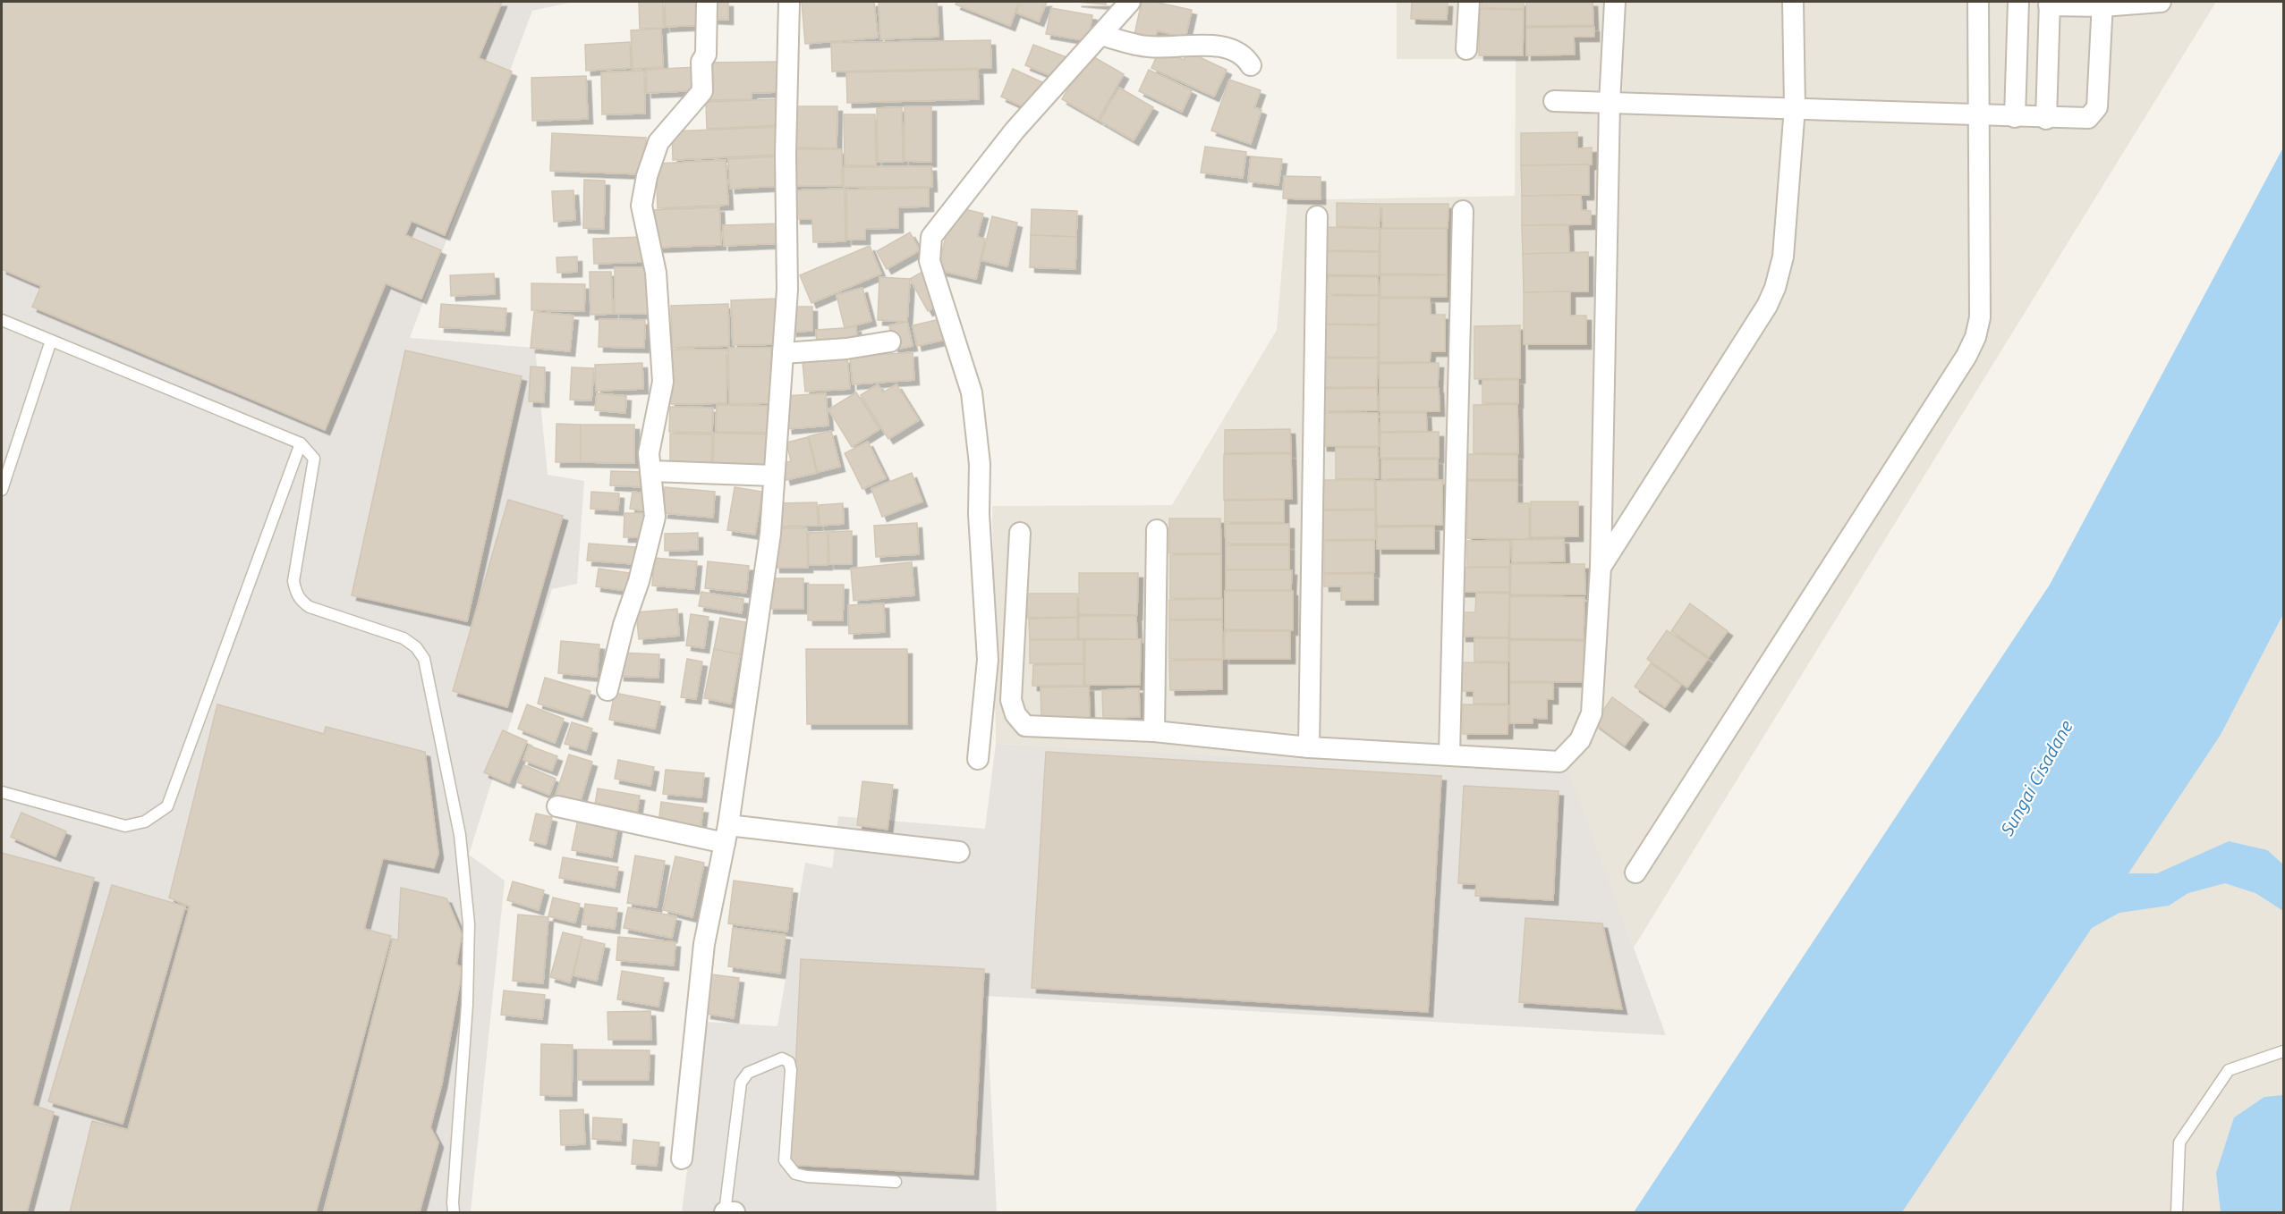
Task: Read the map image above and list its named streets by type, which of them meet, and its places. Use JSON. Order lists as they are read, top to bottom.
{
  "water": ["Sungai Cisadane"]
}
